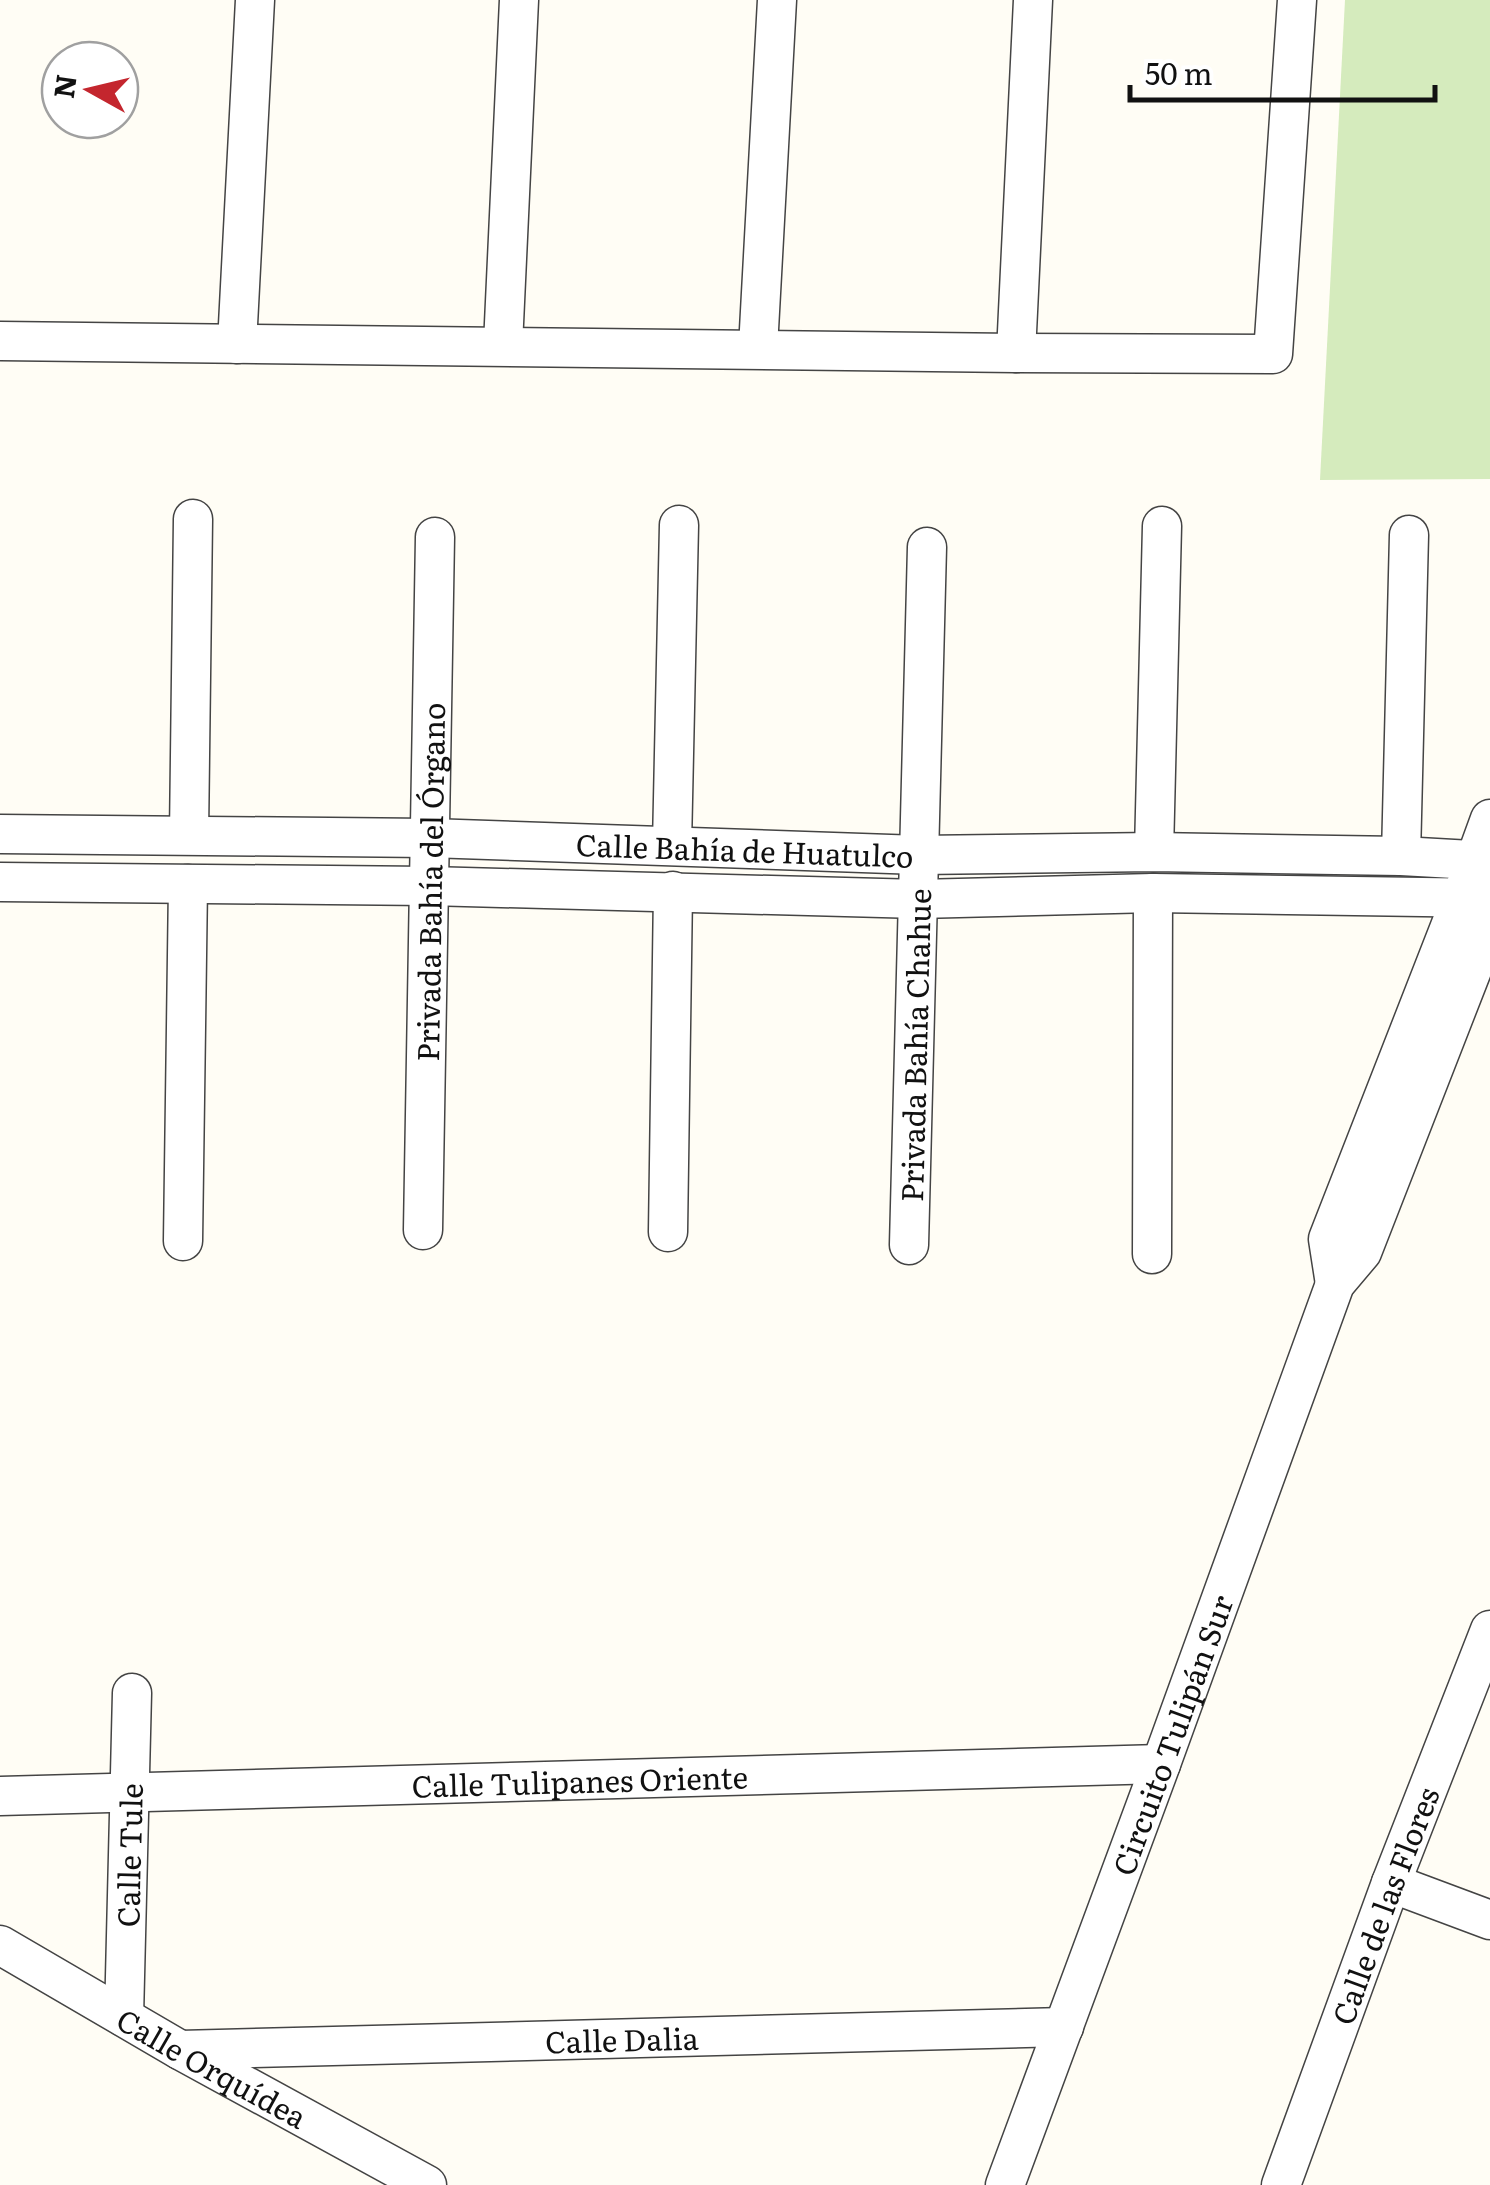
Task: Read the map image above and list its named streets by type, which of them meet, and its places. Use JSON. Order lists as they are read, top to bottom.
{
  "streets": {
    "street": [
      "Calle Bahía de Huatulco",
      "Privada Bahía del Órgano",
      "Privada Bahía Chahue",
      "Circuito Tulipán Sur",
      "Calle Tulipanes Oriente",
      "Calle Tule",
      "Calle de las Flores",
      "Calle Dalia",
      "Calle Orquídea"
    ]
  },
  "crossings": [
    ["Calle Bahía de Huatulco", "Privada Bahía del Órgano"],
    ["Calle Bahía de Huatulco", "Privada Bahía Chahue"],
    ["Calle Bahía de Huatulco", "Circuito Tulipán Sur"],
    ["Circuito Tulipán Sur", "Calle Tulipanes Oriente"],
    ["Circuito Tulipán Sur", "Calle Dalia"],
    ["Calle Tulipanes Oriente", "Calle Tule"],
    ["Calle Tule", "Calle Orquídea"],
    ["Calle Dalia", "Calle Orquídea"]
  ],
  "scale_bar": "50 m",
  "north": "left"
}
